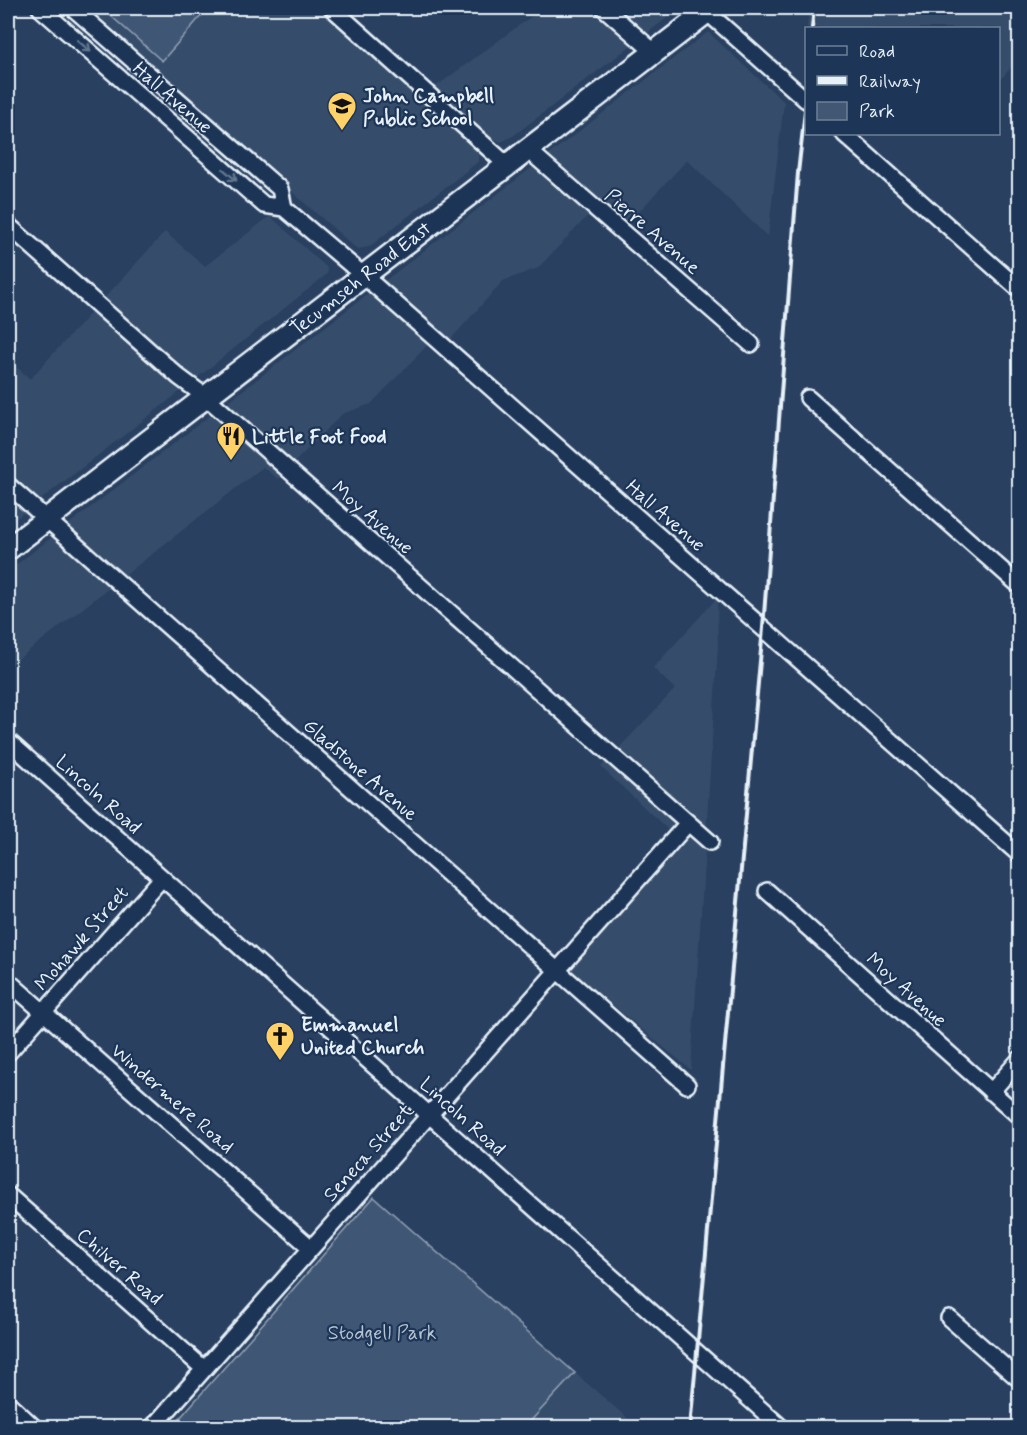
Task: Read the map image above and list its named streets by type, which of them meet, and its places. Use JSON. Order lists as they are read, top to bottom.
{
  "streets": {
    "main road": ["Tecumseh Road East"],
    "street": [
      "Hall Avenue",
      "Pierre Avenue",
      "Moy Avenue",
      "Gladstone Avenue",
      "Lincoln Road",
      "Mohawk Street",
      "Windermere Road",
      "Seneca Street",
      "Chilver Road"
    ]
  },
  "crossings": [
    ["Hall Avenue", "Tecumseh Road East"],
    ["Pierre Avenue", "Tecumseh Road East"],
    ["Tecumseh Road East", "Moy Avenue"],
    ["Tecumseh Road East", "Gladstone Avenue"],
    ["Moy Avenue", "Seneca Street"],
    ["Gladstone Avenue", "Seneca Street"],
    ["Lincoln Road", "Mohawk Street"],
    ["Lincoln Road", "Seneca Street"],
    ["Mohawk Street", "Windermere Road"],
    ["Windermere Road", "Seneca Street"],
    ["Seneca Street", "Chilver Road"]
  ],
  "parks": ["Stodgell Park"],
  "places": {
    "school or university": ["John Campbell Public School"],
    "restaurant": ["Little Foot Food"],
    "church": ["Emmanuel United Church"]
  },
  "legend": ["Road", "Railway", "Park"]
}
